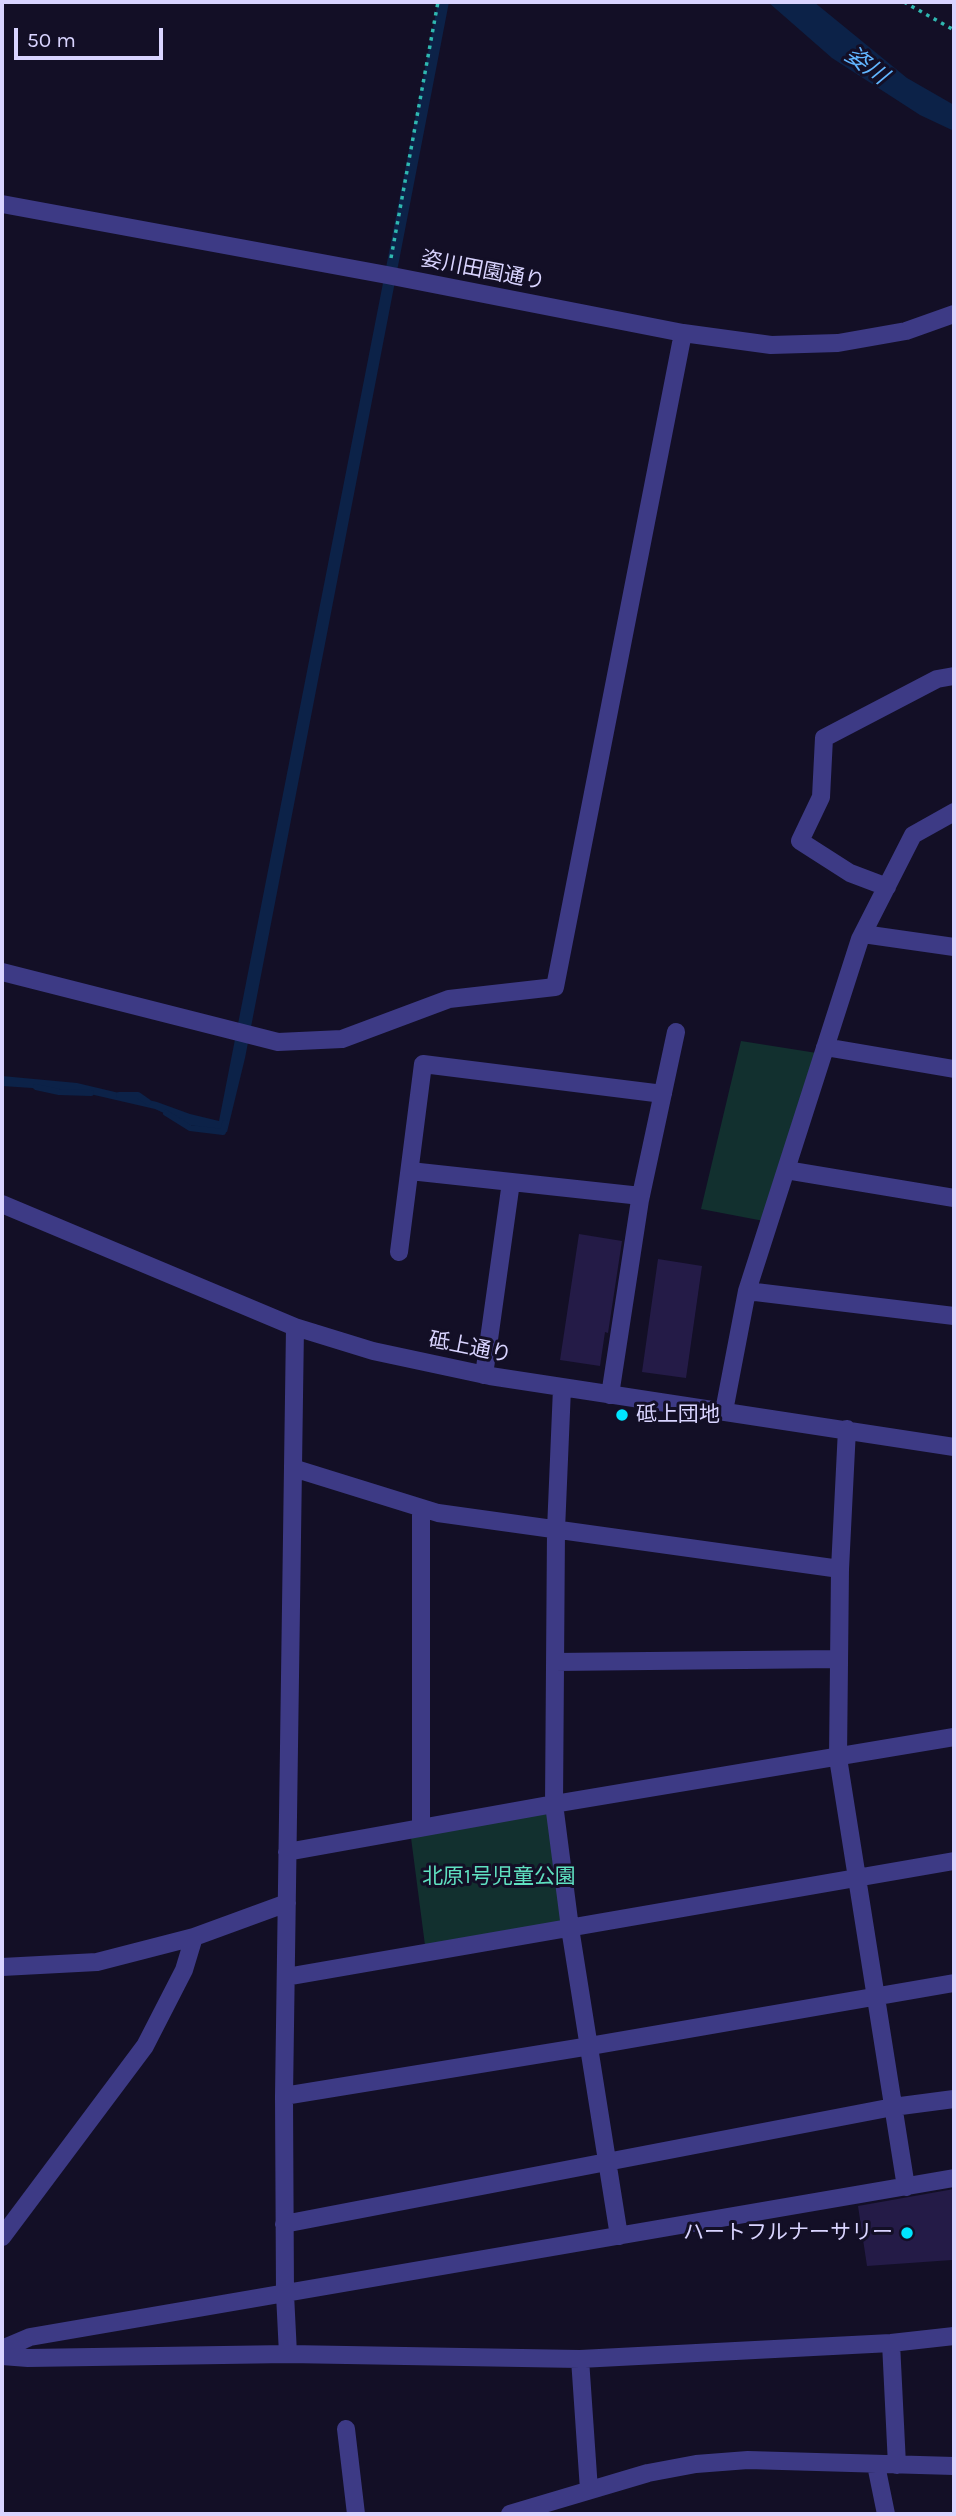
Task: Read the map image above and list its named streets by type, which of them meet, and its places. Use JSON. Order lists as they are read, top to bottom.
{
  "streets": {
    "street": ["姿川田園通り", "砥上通り"]
  },
  "water": ["姿川"],
  "parks": ["北原1号児童公園"],
  "places": ["砥上団地", "ハートフルナーサリー"],
  "scale_bar": "50 m"
}
